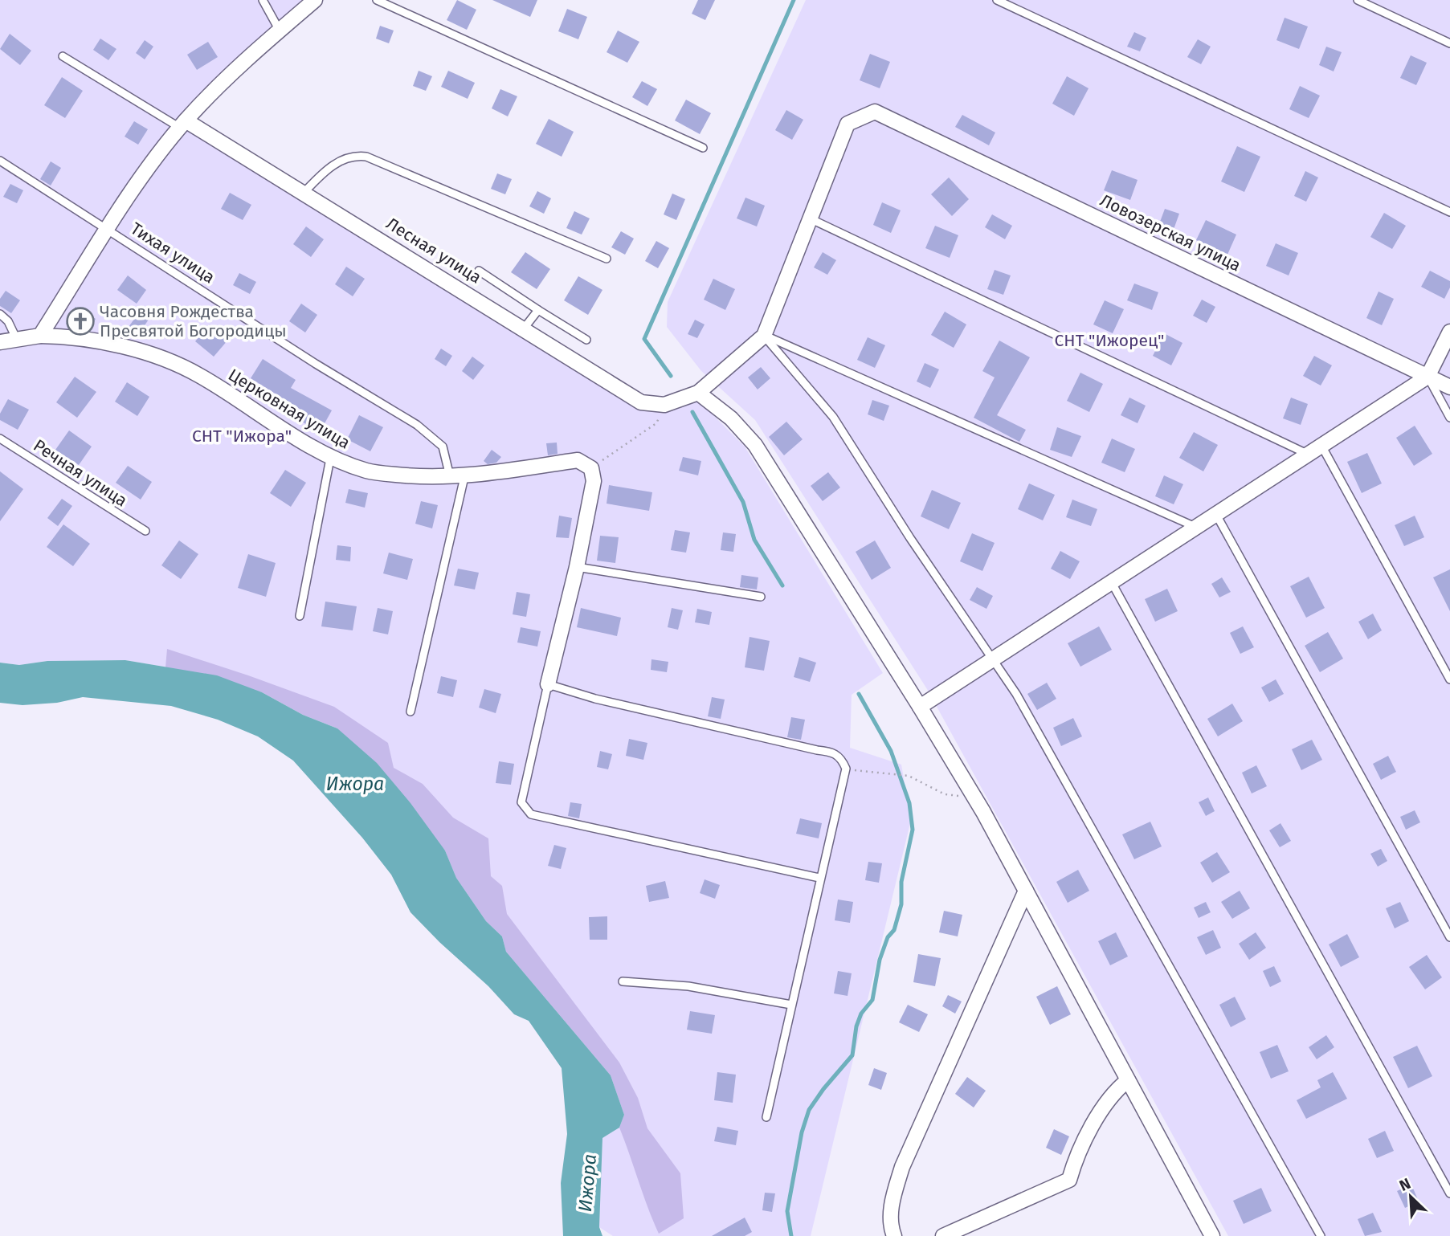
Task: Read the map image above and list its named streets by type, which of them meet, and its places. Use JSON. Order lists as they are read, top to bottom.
{
  "streets": {
    "street": ["Ловозерская улица", "Лесная улица", "Церковная улица"],
    "lane": ["Тихая улица", "Речная улица"]
  },
  "crossings": [
    ["Тихая улица", "Церковная улица"]
  ],
  "water": ["Ижора"],
  "parks": ["СНТ \"Ижорец\"", "СНТ \"Ижора\""],
  "places": {
    "church": ["Часовня Рождества Пресвятой Богородицы"]
  },
  "north": "top left"
}
